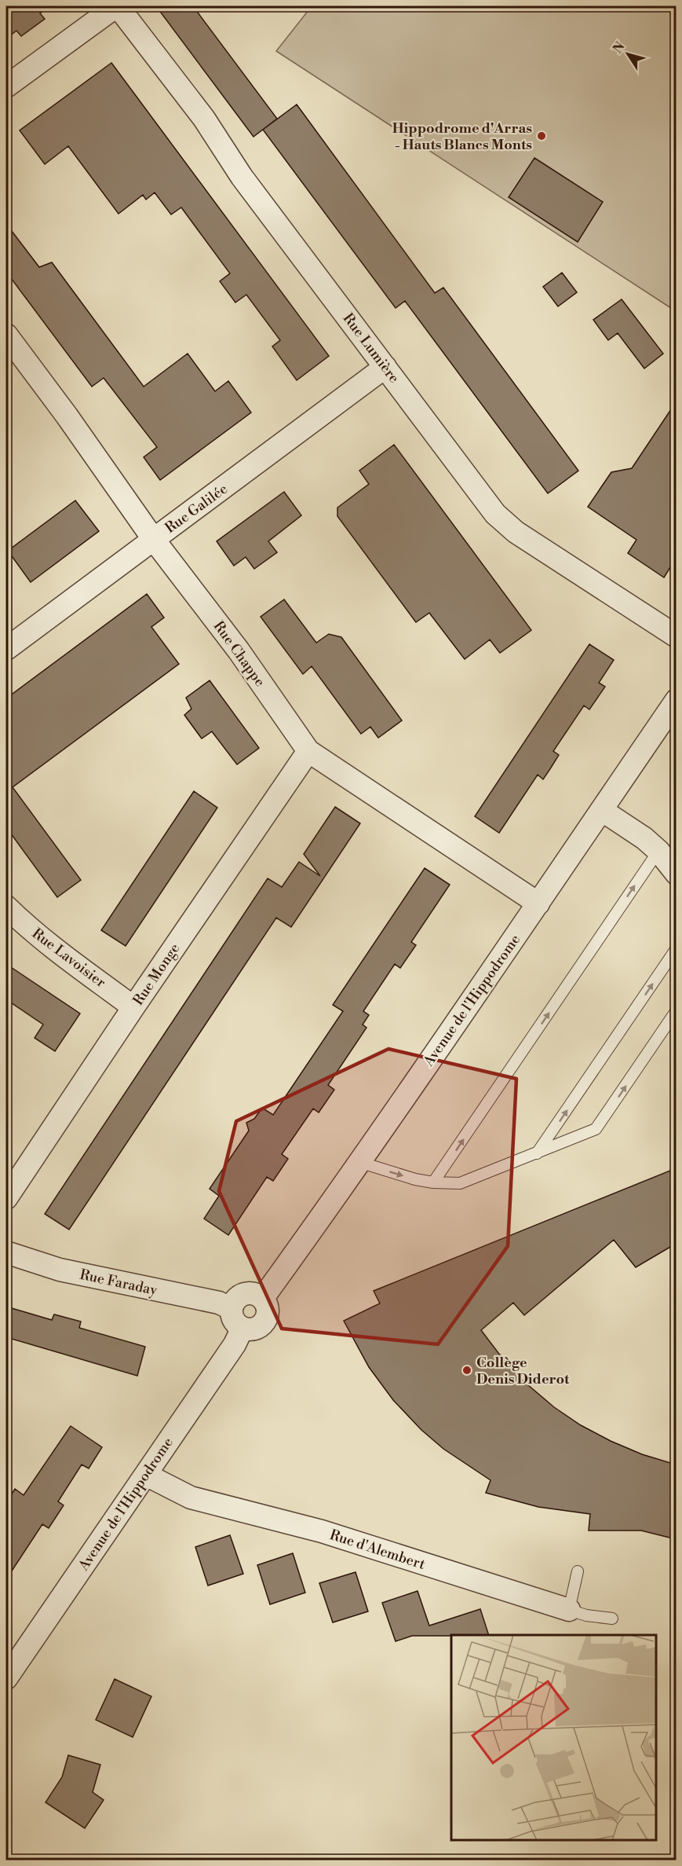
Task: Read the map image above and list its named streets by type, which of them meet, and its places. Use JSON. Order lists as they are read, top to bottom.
{
  "streets": {
    "street": [
      "Rue Lumière",
      "Rue Galilée",
      "Rue Chappe",
      "Rue Lavoisier",
      "Rue Monge",
      "Avenue de l'Hippodrome",
      "Rue Faraday",
      "Rue d'Alembert"
    ]
  },
  "crossings": [
    ["Rue Lumière", "Rue Galilée"],
    ["Rue Galilée", "Rue Chappe"],
    ["Rue Chappe", "Rue Monge"],
    ["Rue Chappe", "Avenue de l'Hippodrome"],
    ["Rue Lavoisier", "Rue Monge"],
    ["Avenue de l'Hippodrome", "Rue Faraday"],
    ["Avenue de l'Hippodrome", "Rue d'Alembert"]
  ],
  "places": ["Hippodrome d'Arras - Hauts Blancs Monts", "Collège Denis Diderot"],
  "north": "top left"
}
